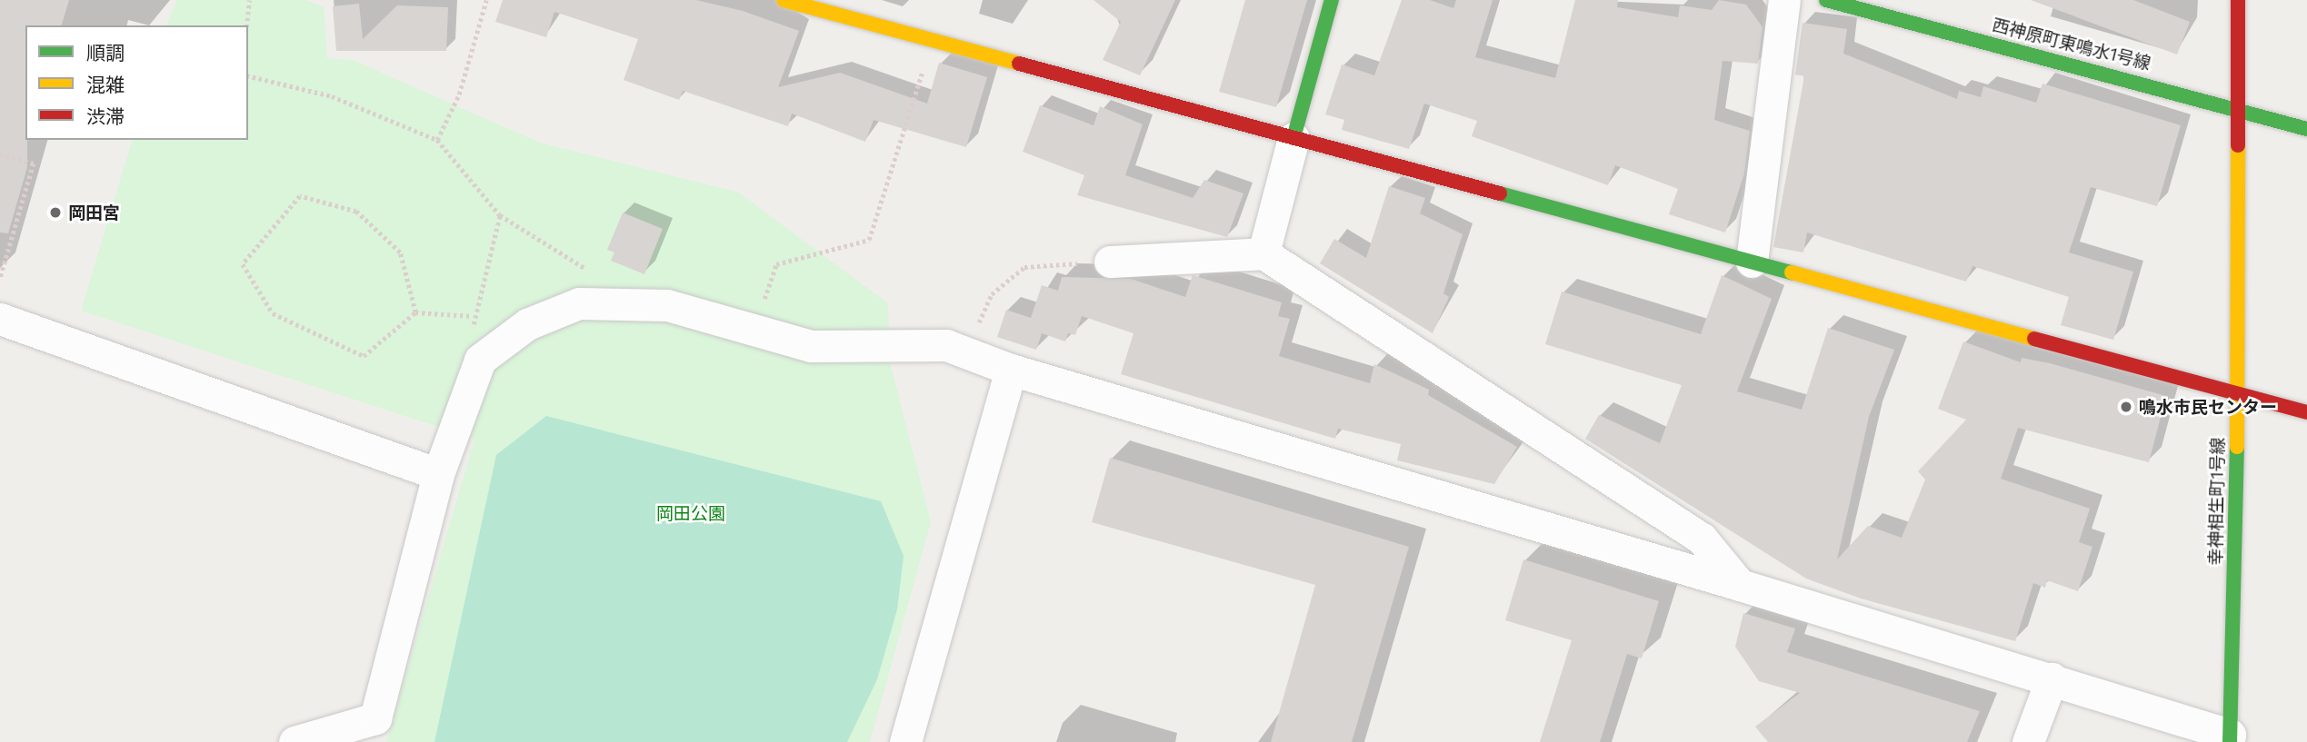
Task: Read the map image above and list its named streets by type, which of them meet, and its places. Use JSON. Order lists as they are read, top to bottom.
{
  "streets": {
    "street": ["西神原町東鳴水1号線", "幸神相生町1号線"]
  },
  "crossings": [
    ["西神原町東鳴水1号線", "幸神相生町1号線"]
  ],
  "parks": ["岡田公園"],
  "places": ["岡田宮", "鳴水市民センター"],
  "legend": ["順調", "混雑", "渋滞"]
}
